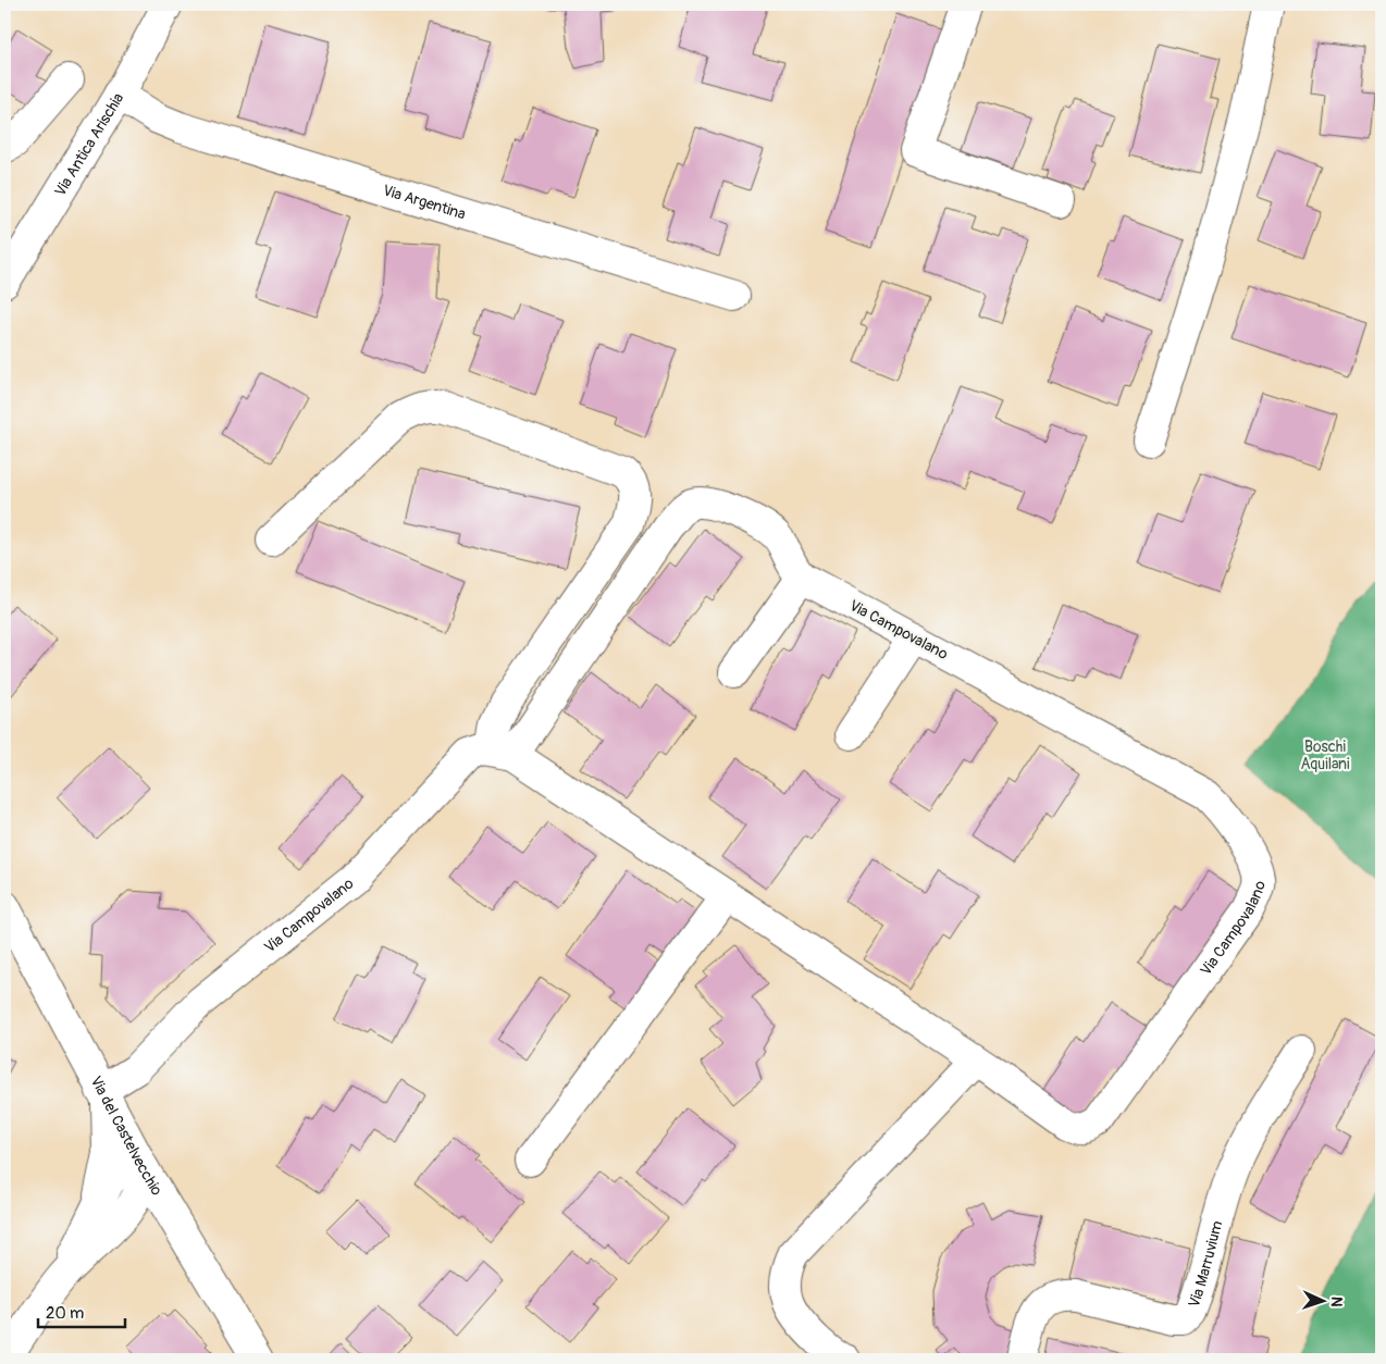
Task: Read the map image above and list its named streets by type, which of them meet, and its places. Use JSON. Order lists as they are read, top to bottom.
{
  "streets": {
    "street": [
      "Via Antica Arischia",
      "Via Argentina",
      "Via Campovalano",
      "Via del Castelvecchio",
      "Via Marruvium"
    ]
  },
  "crossings": [
    ["Via Antica Arischia", "Via Argentina"],
    ["Via Campovalano", "Via del Castelvecchio"]
  ],
  "parks": ["Boschi Aquilani"],
  "scale_bar": "20 m",
  "north": "right"
}
